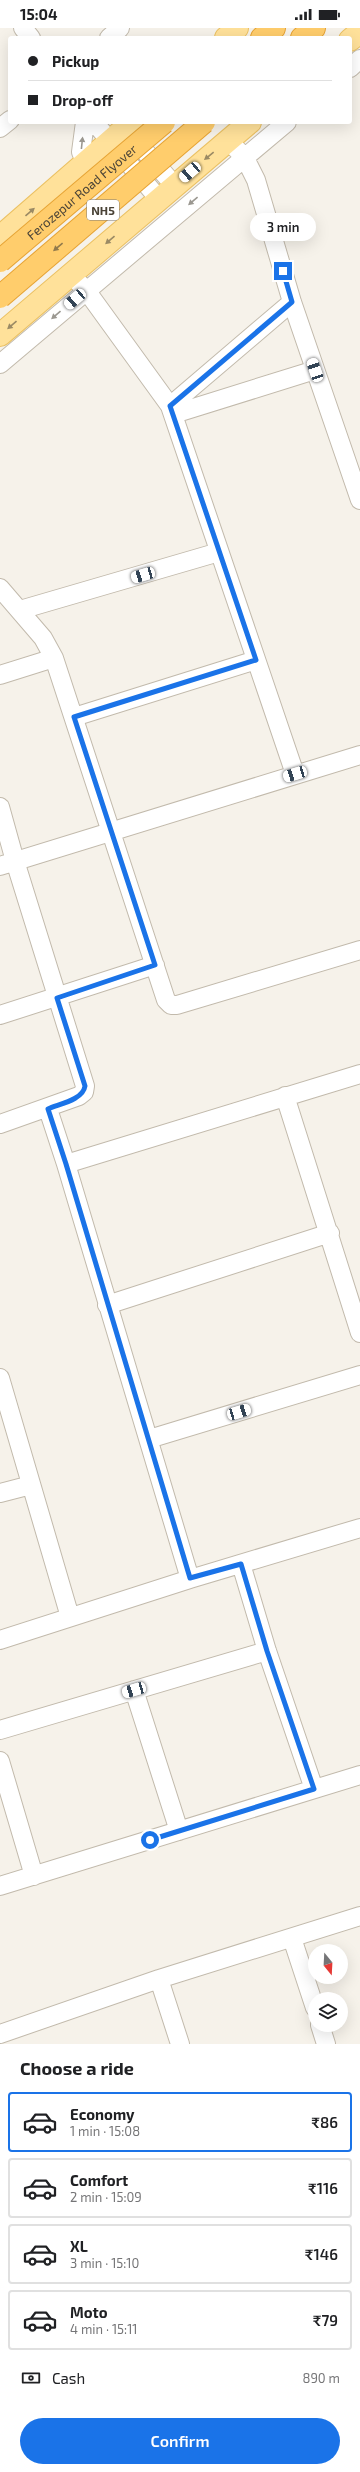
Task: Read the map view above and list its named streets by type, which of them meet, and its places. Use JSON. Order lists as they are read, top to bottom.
{
  "streets": {
    "highway": ["Ferozepur Road Flyover", "NH5"]
  },
  "north": "bottom",
  "page": {
    "status": "15:04",
    "banner": ["Pickup", "Drop-off"],
    "bubble": "3 min",
    "heading": "Choose a ride",
    "list": [
      {
        "name": "Economy",
        "note": "1 min · 15:08",
        "value": "₹86"
      },
      {
        "name": "Comfort",
        "note": "2 min · 15:09",
        "value": "₹116"
      },
      {
        "name": "XL",
        "note": "3 min · 15:10",
        "value": "₹146"
      },
      {
        "name": "Moto",
        "note": "4 min · 15:11",
        "value": "₹79"
      }
    ],
    "pay": ["Cash", "890 m"],
    "buttons": "Confirm"
  }
}
